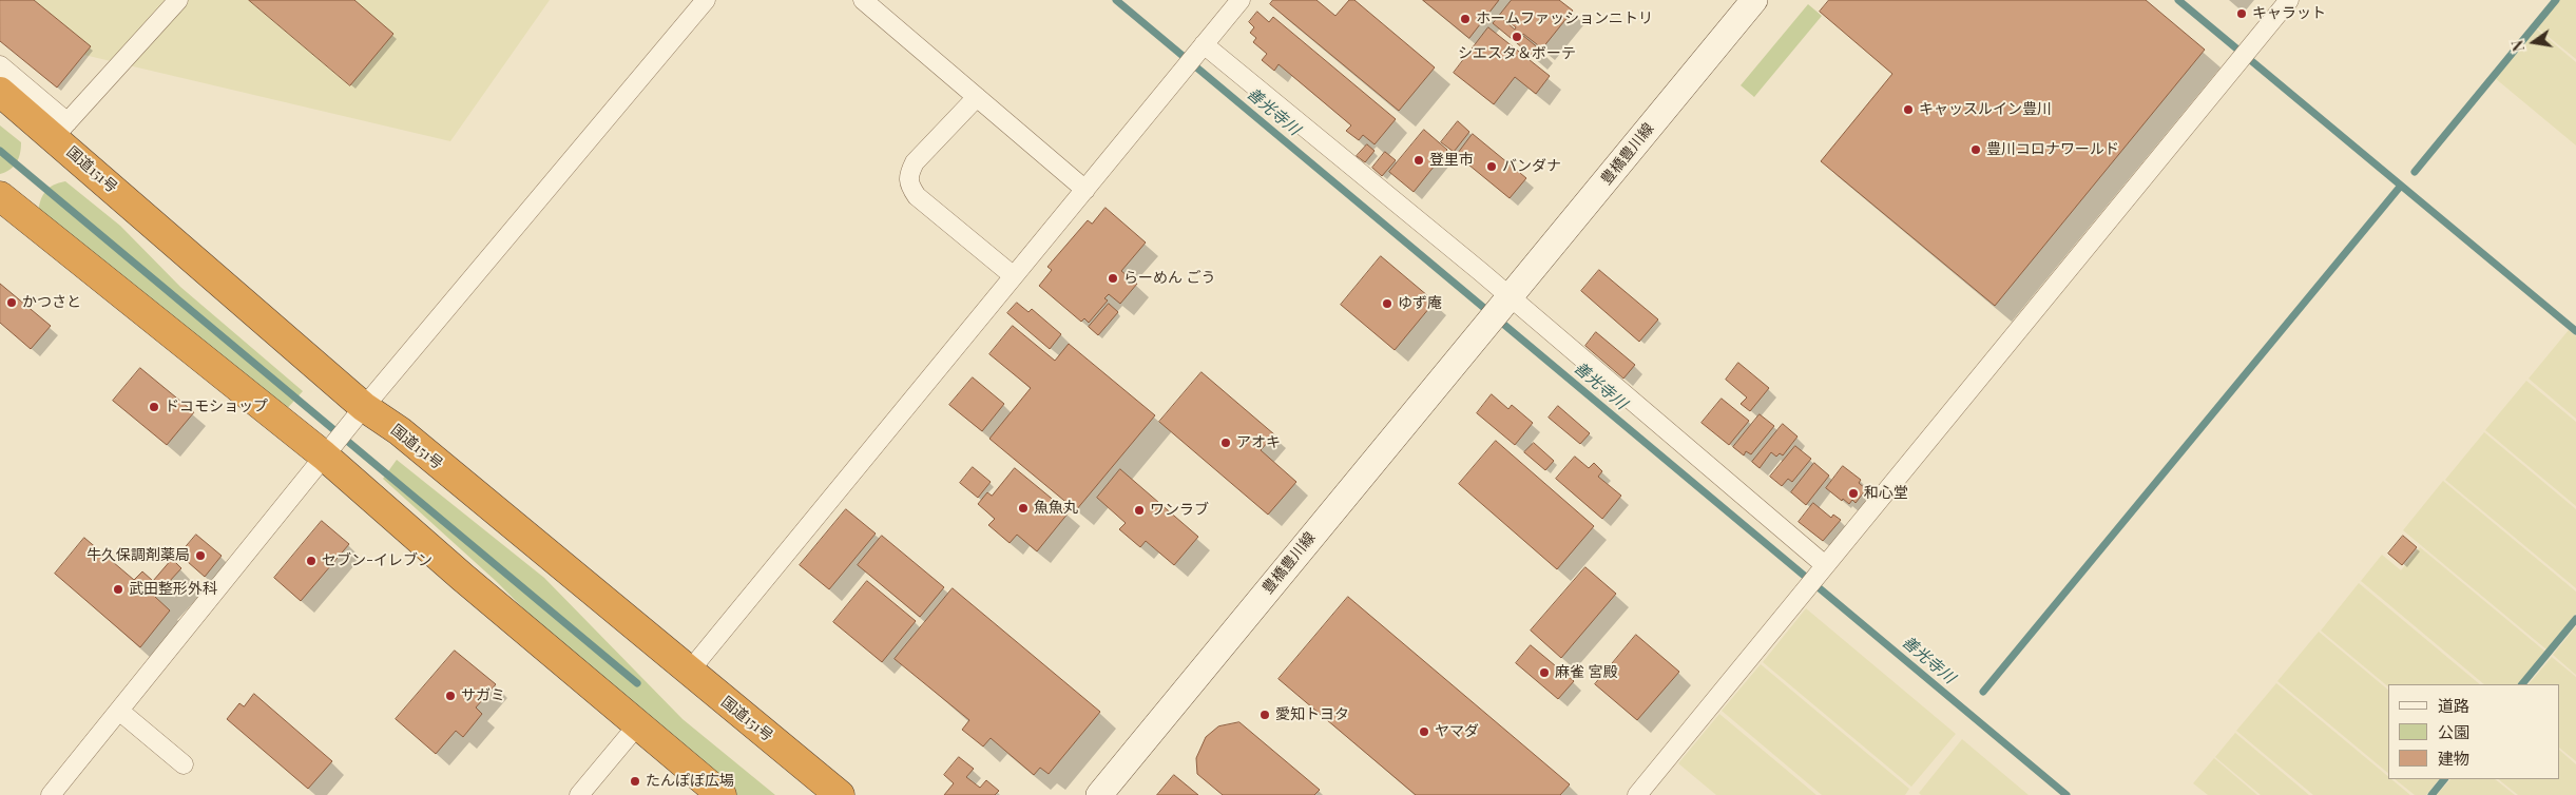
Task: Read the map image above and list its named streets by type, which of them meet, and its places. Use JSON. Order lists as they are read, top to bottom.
{
  "streets": {
    "highway": ["国道151号"],
    "main road": ["豊橋豊川線"]
  },
  "water": ["善光寺川"],
  "places": [
    "キャラット",
    "ホームファッションニトリ",
    "シエスタ＆ボーテ",
    "キャッスルイン豊川",
    "豊川コロナワールド",
    "登里市",
    "バンダナ",
    "らーめん ごう",
    "かつさと",
    "ゆず庵",
    "ドコモショップ",
    "アオキ",
    "和心堂",
    "魚魚丸",
    "ワンラブ",
    "牛久保調剤薬局",
    "セブン-イレブン",
    "武田整形外科",
    "麻雀 宮殿",
    "サガミ",
    "愛知トヨタ",
    "ヤマダ",
    "たんぽぽ広場"
  ],
  "legend": ["道路", "公園", "建物"],
  "north": "left"
}
